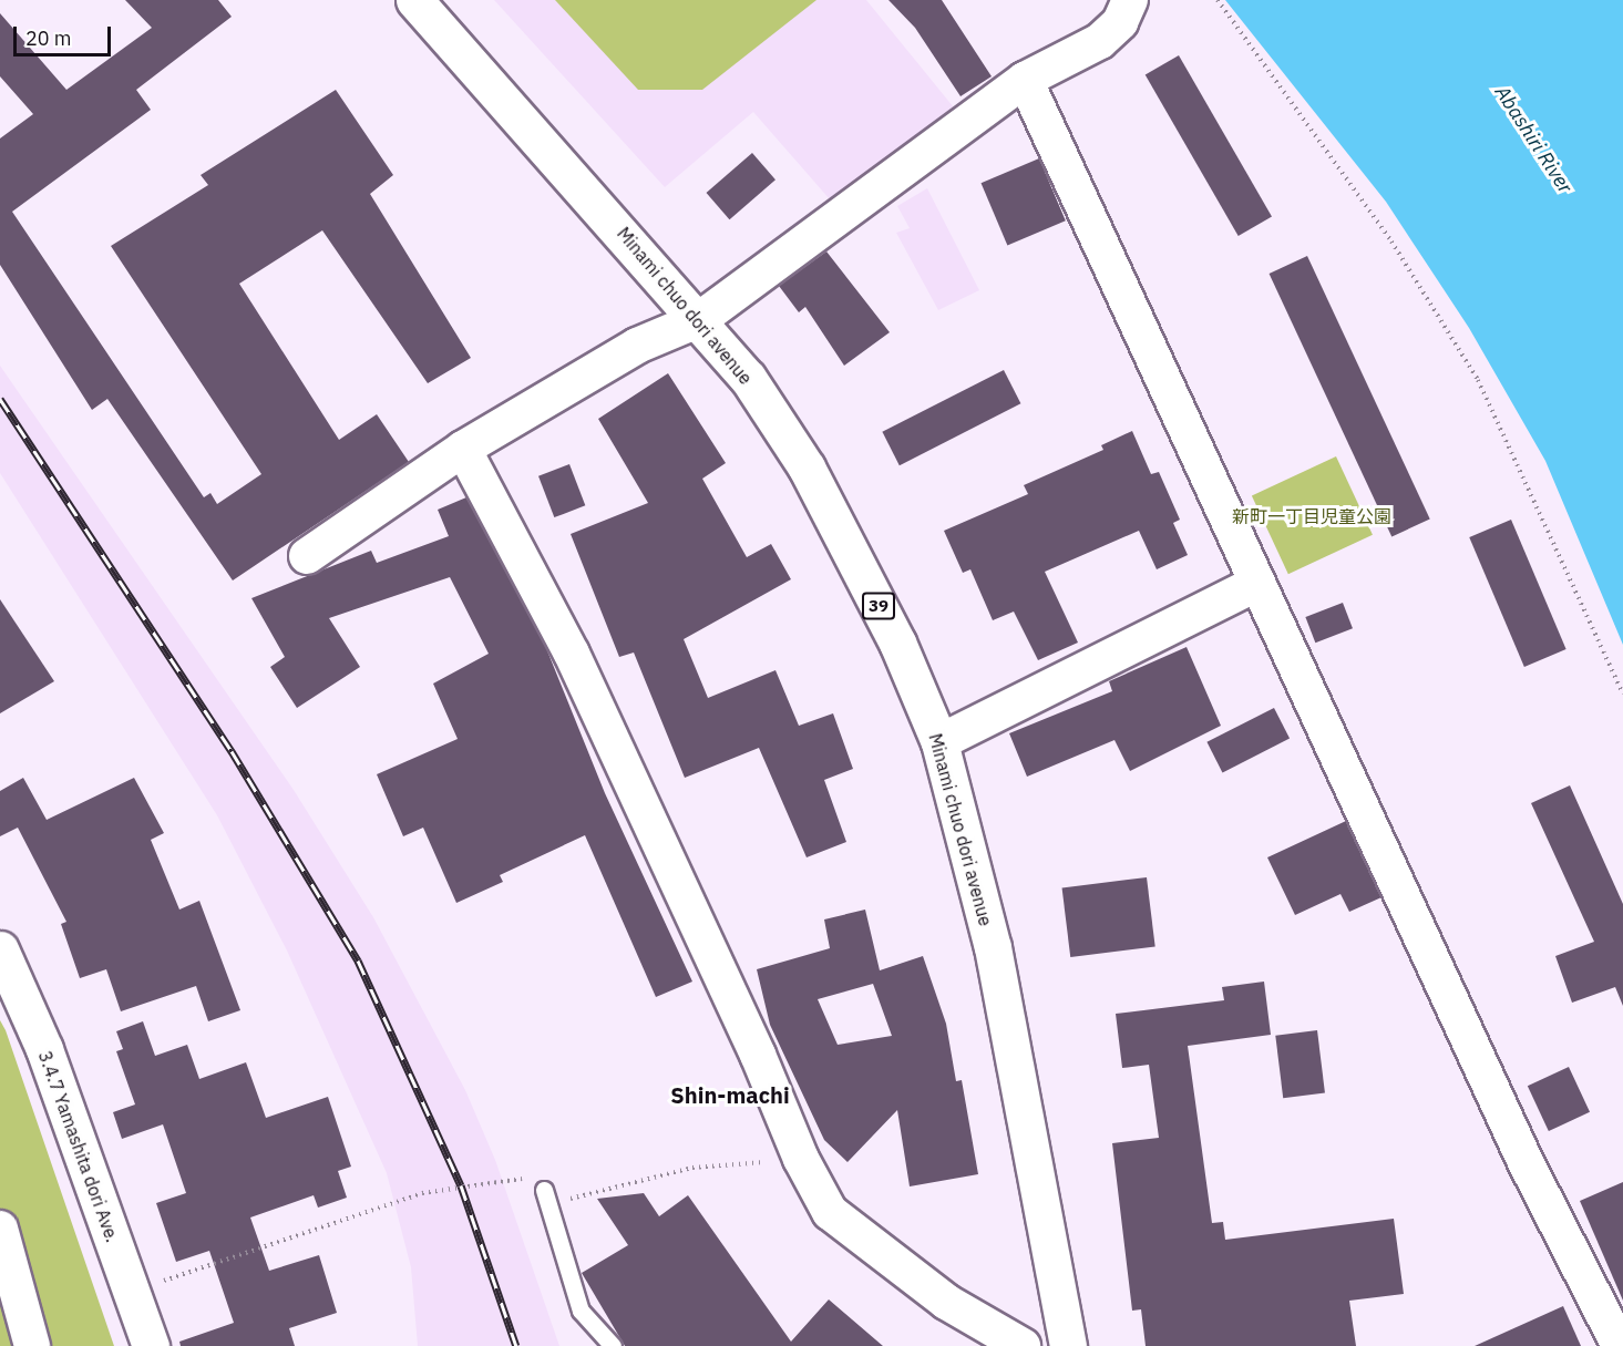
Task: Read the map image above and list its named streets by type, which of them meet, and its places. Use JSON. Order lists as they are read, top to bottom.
{
  "streets": {
    "main road": ["Minami chuo dori avenue", "39", "3.4.7 Yamashita dori Ave."]
  },
  "districts": ["Shin-machi"],
  "water": ["Abashiri River"],
  "parks": ["新町一丁目児童公園"],
  "scale_bar": "20 m"
}
